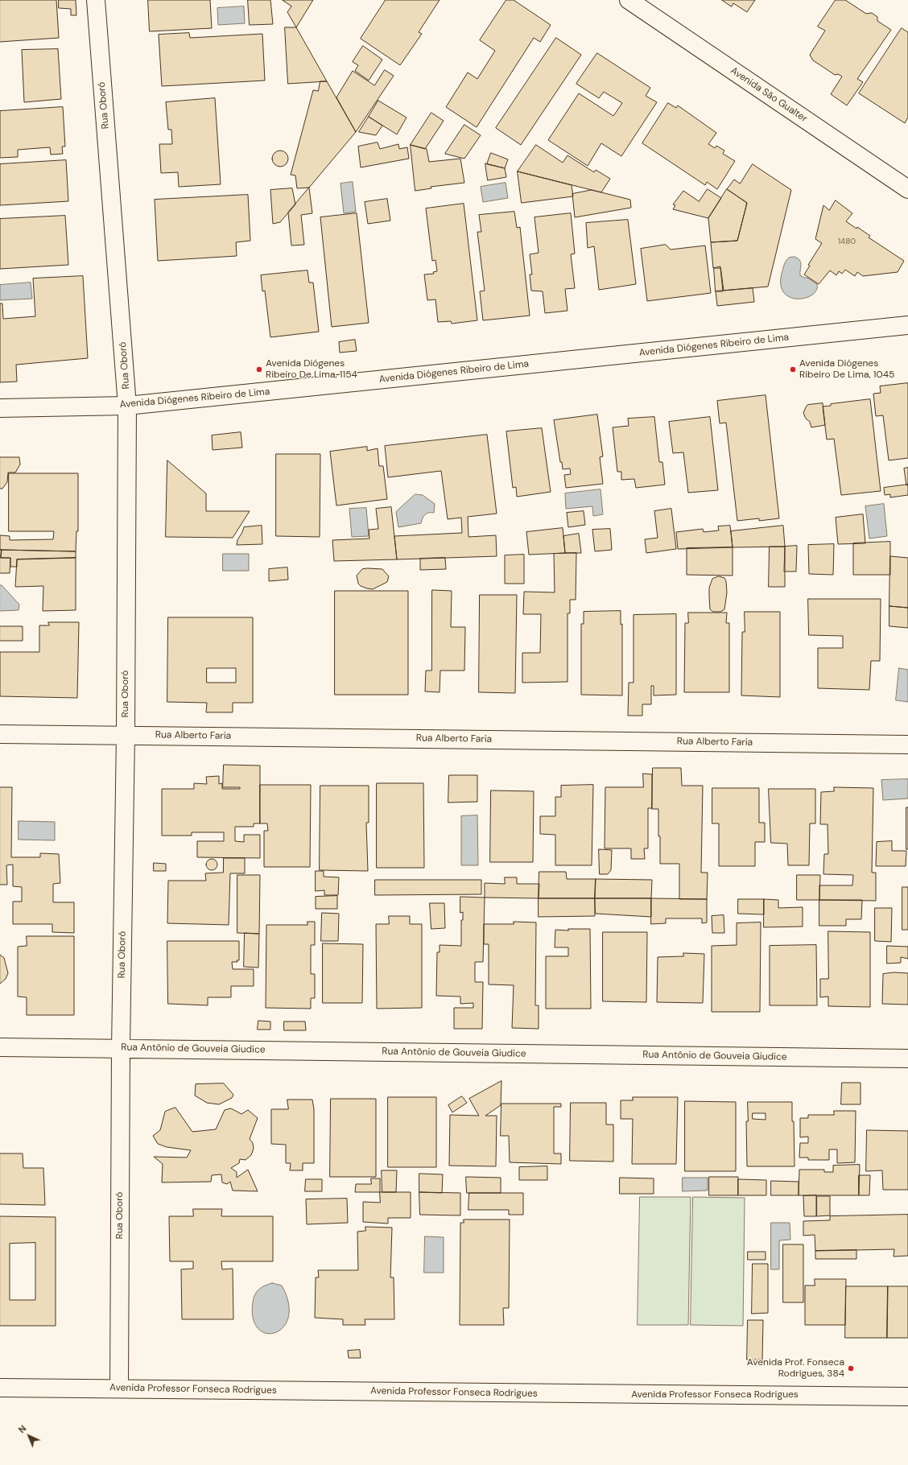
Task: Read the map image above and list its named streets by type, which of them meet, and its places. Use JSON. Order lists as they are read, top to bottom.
{
  "streets": {
    "main road": [
      "Avenida São Gualter",
      "Rua Oboró",
      "Avenida Diógenes Ribeiro de Lima",
      "Rua Alberto Faria",
      "Rua Antônio de Gouveia Giudice",
      "Avenida Professor Fonseca Rodrigues"
    ]
  },
  "crossings": [
    ["Rua Oboró", "Avenida Diógenes Ribeiro de Lima"],
    ["Rua Oboró", "Rua Alberto Faria"],
    ["Rua Oboró", "Rua Antônio de Gouveia Giudice"],
    ["Rua Oboró", "Avenida Professor Fonseca Rodrigues"]
  ],
  "places": ["Avenida Diógenes Ribeiro De Lima, 1154", "Avenida Diógenes Ribeiro De Lima, 1045", "Avenida Prof. Fonseca Rodrigues, 384"],
  "house_numbers": ["1480"],
  "north": "top left"
}
